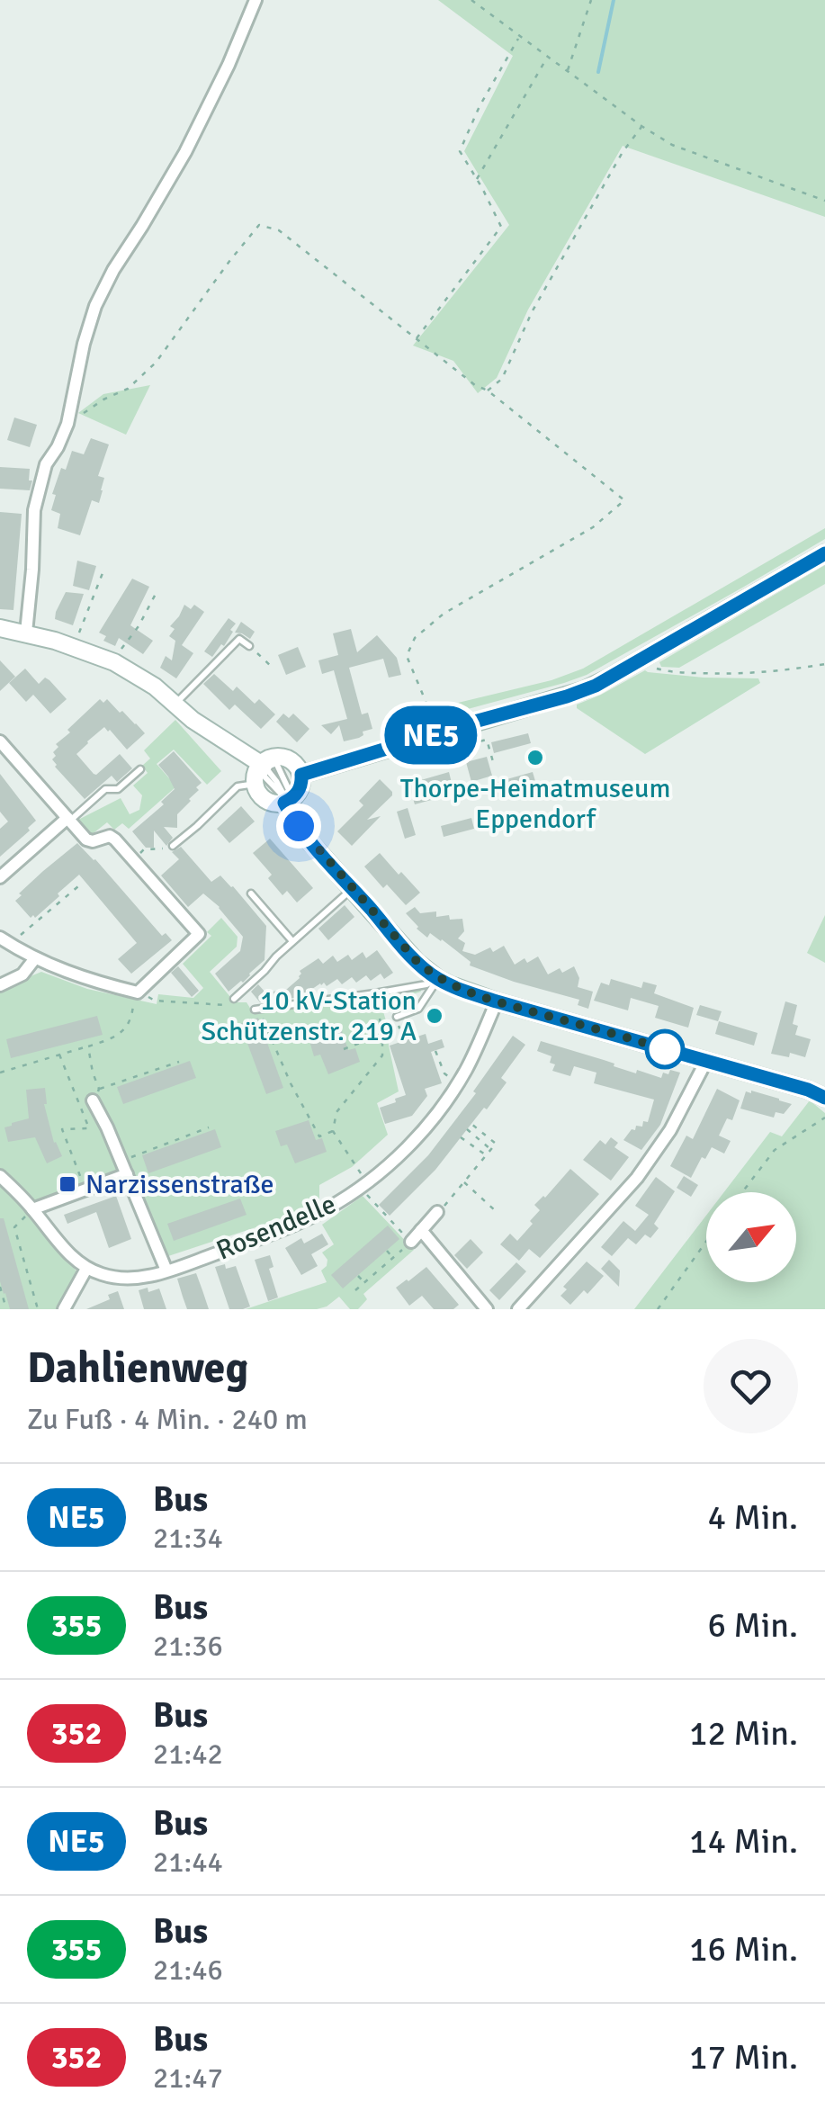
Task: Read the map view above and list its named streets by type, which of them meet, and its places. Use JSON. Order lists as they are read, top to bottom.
{
  "streets": {
    "street": ["Rosendelle"]
  },
  "places": {
    "other": ["Thorpe-Heimatmuseum Eppendorf", "10 kV-Station Schützenstr. 219 A"],
    "transit": ["Narzissenstraße"]
  },
  "lines": ["bus line NE5"],
  "north": "top right",
  "page": {
    "on_map": "NE5",
    "heading": ["Dahlienweg", "Zu Fuß · 4 Min. · 240 m"],
    "list": [
      {
        "mark": "NE5",
        "name": "Bus",
        "note": "21:34",
        "value": "4 Min."
      },
      {
        "mark": "355",
        "name": "Bus",
        "note": "21:36",
        "value": "6 Min."
      },
      {
        "mark": "352",
        "name": "Bus",
        "note": "21:42",
        "value": "12 Min."
      },
      {
        "mark": "NE5",
        "name": "Bus",
        "note": "21:44",
        "value": "14 Min."
      },
      {
        "mark": "355",
        "name": "Bus",
        "note": "21:46",
        "value": "16 Min."
      },
      {
        "mark": "352",
        "name": "Bus",
        "note": "21:47",
        "value": "17 Min."
      }
    ]
  }
}
